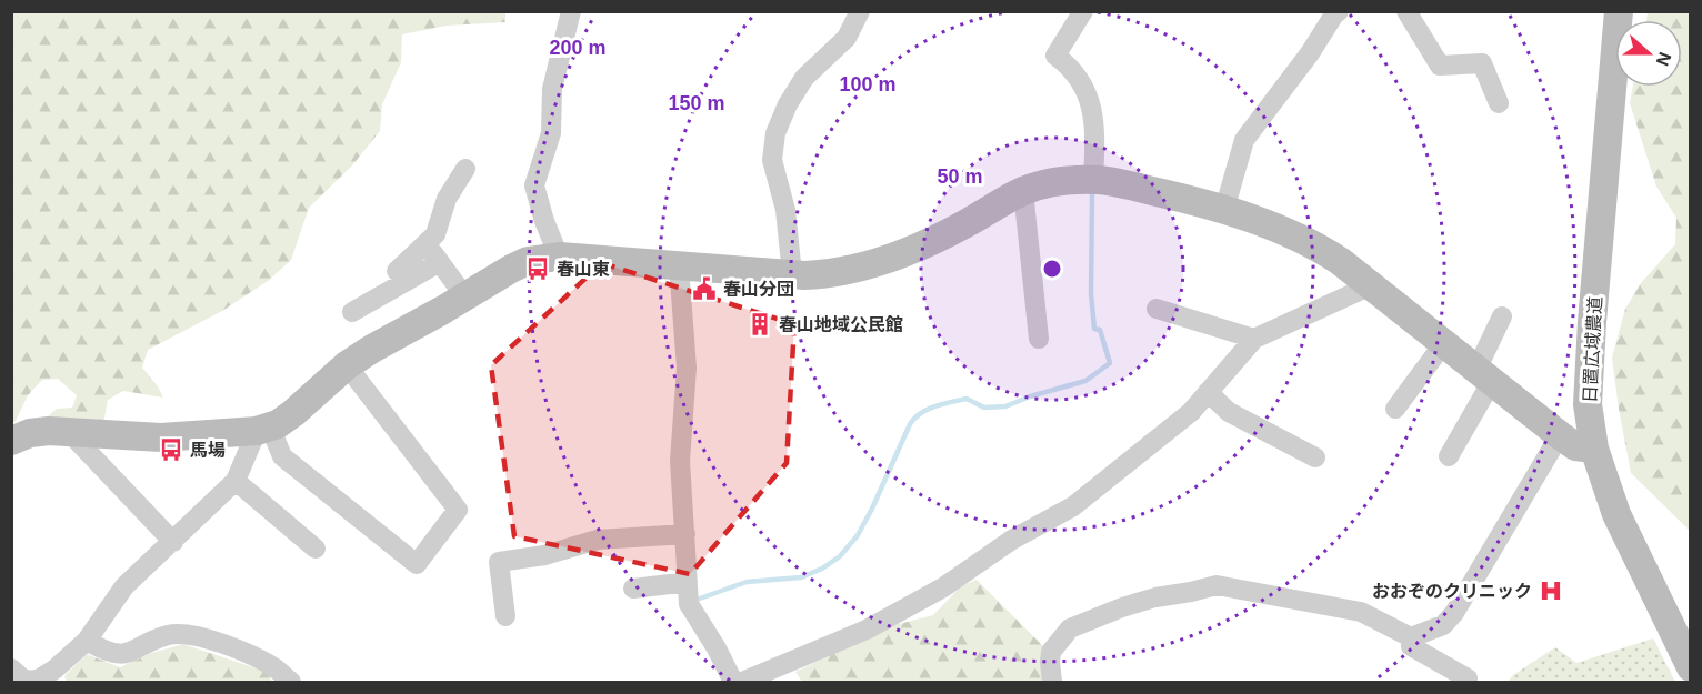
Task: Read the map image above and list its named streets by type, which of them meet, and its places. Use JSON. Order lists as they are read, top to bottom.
{
  "streets": {
    "street": ["日置広域農道"]
  },
  "places": {
    "bus stop": ["春山東", "馬場"],
    "public building": ["春山分団"],
    "building": ["春山地域公民館"],
    "hospital": ["おおぞのクリニック"]
  },
  "north": "right",
  "rings": [
    "200 m",
    "100 m",
    "150 m",
    "50 m"
  ]
}
